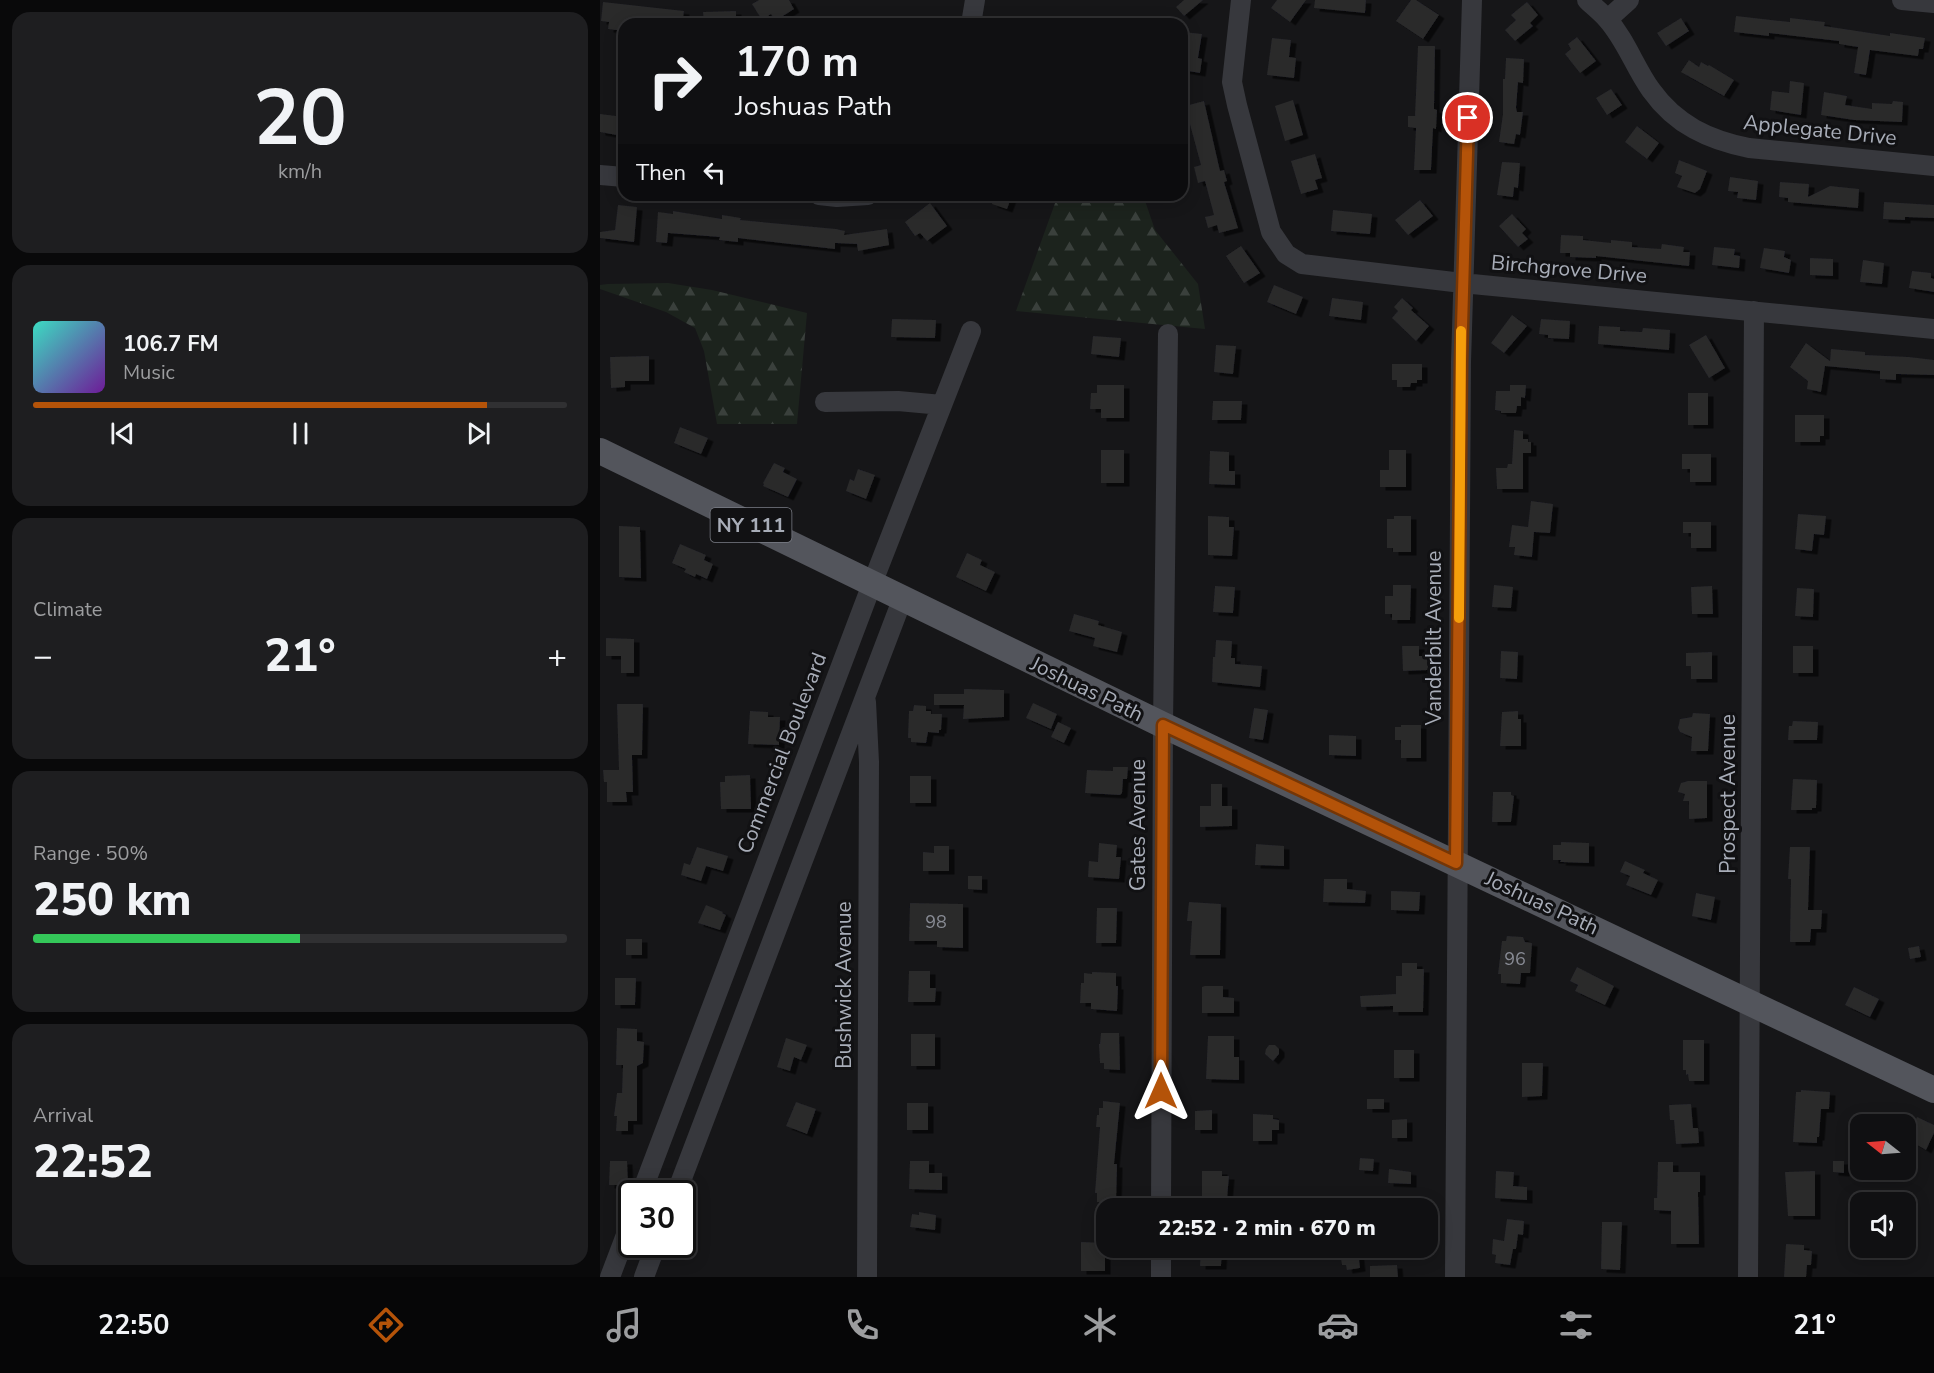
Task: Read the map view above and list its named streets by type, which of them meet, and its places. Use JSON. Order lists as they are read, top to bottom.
{
  "streets": {
    "main road": ["NY 111", "Joshuas Path"],
    "street": [
      "Applegate Drive",
      "Birchgrove Drive",
      "Vanderbilt Avenue",
      "Commercial Boulevard",
      "Prospect Avenue",
      "Gates Avenue",
      "Bushwick Avenue"
    ]
  },
  "crossings": [
    ["Birchgrove Drive", "Vanderbilt Avenue"],
    ["Birchgrove Drive", "Prospect Avenue"],
    ["Vanderbilt Avenue", "Joshuas Path"],
    ["Joshuas Path", "Commercial Boulevard"],
    ["Joshuas Path", "Prospect Avenue"],
    ["Joshuas Path", "Gates Avenue"]
  ],
  "house_numbers": ["98", "96"],
  "north": "left",
  "page": {
    "tile": [
      ["20", "km/h"],
      "Climate",
      ["Range · 50%", "250 km"],
      ["Arrival", "22:52"]
    ],
    "turn": ["170 m", "Joshuas Path"],
    "then": "Then",
    "song": ["106.7 FM", "Music"],
    "heat": ["−", "21°", "+"],
    "limit": "30",
    "trip": "22:52 · 2 min · 670 m",
    "tabs": ["22:50", "21°"]
  }
}
